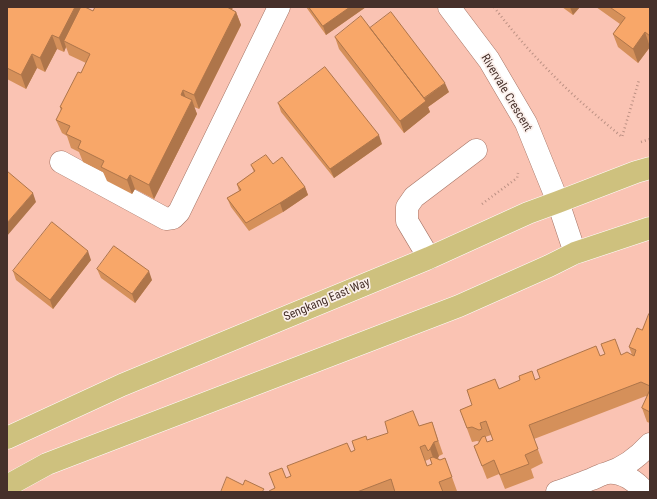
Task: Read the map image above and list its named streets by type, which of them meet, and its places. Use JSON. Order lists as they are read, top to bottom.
{
  "streets": {
    "main road": ["Sengkang East Way"],
    "street": ["Rivervale Crescent"]
  },
  "crossings": [
    ["Rivervale Crescent", "Sengkang East Way"]
  ]
}
